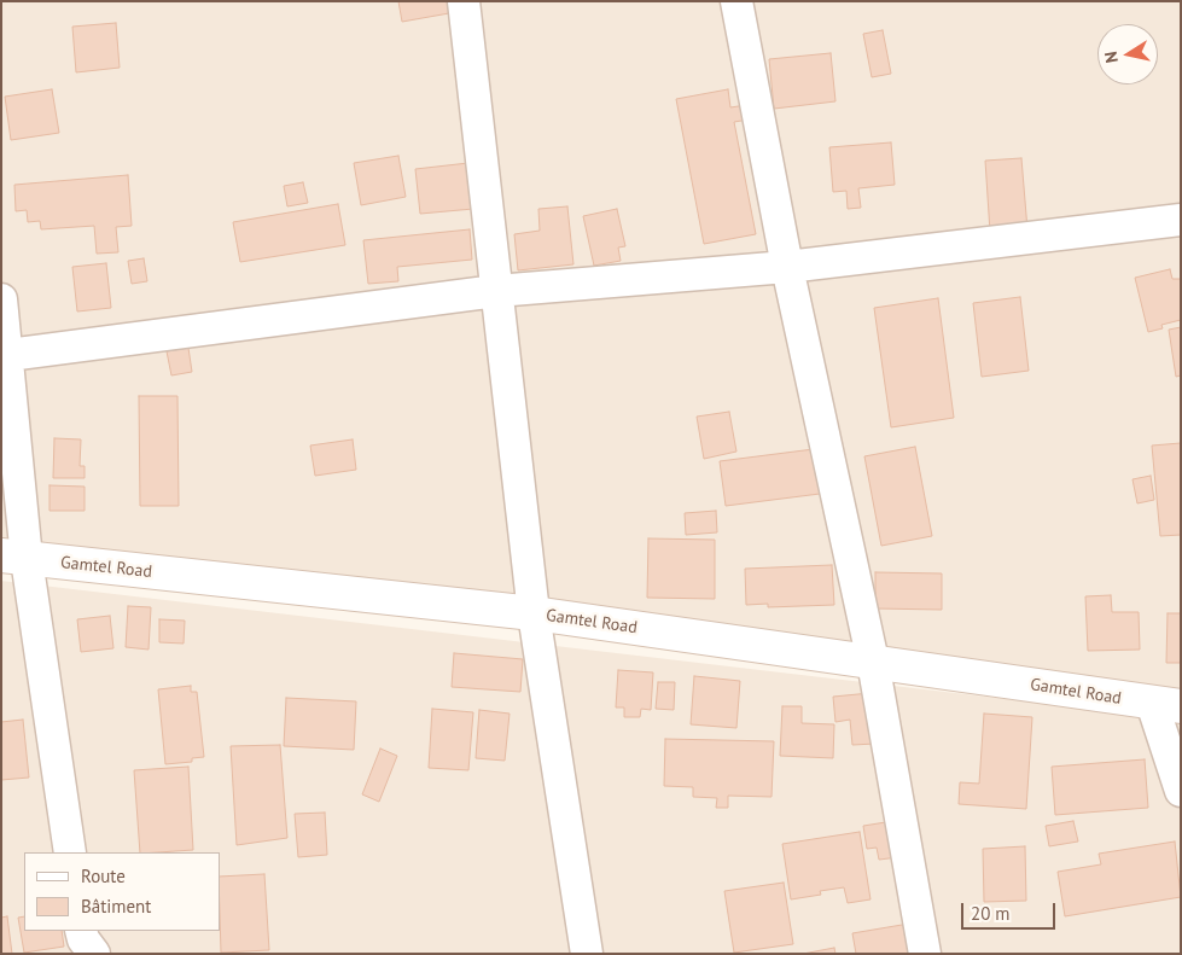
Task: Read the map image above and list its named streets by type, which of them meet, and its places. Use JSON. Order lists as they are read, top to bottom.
{
  "streets": {
    "street": ["Gamtel Road"]
  },
  "legend": ["Route", "Bâtiment"],
  "scale_bar": "20 m",
  "north": "left"
}
